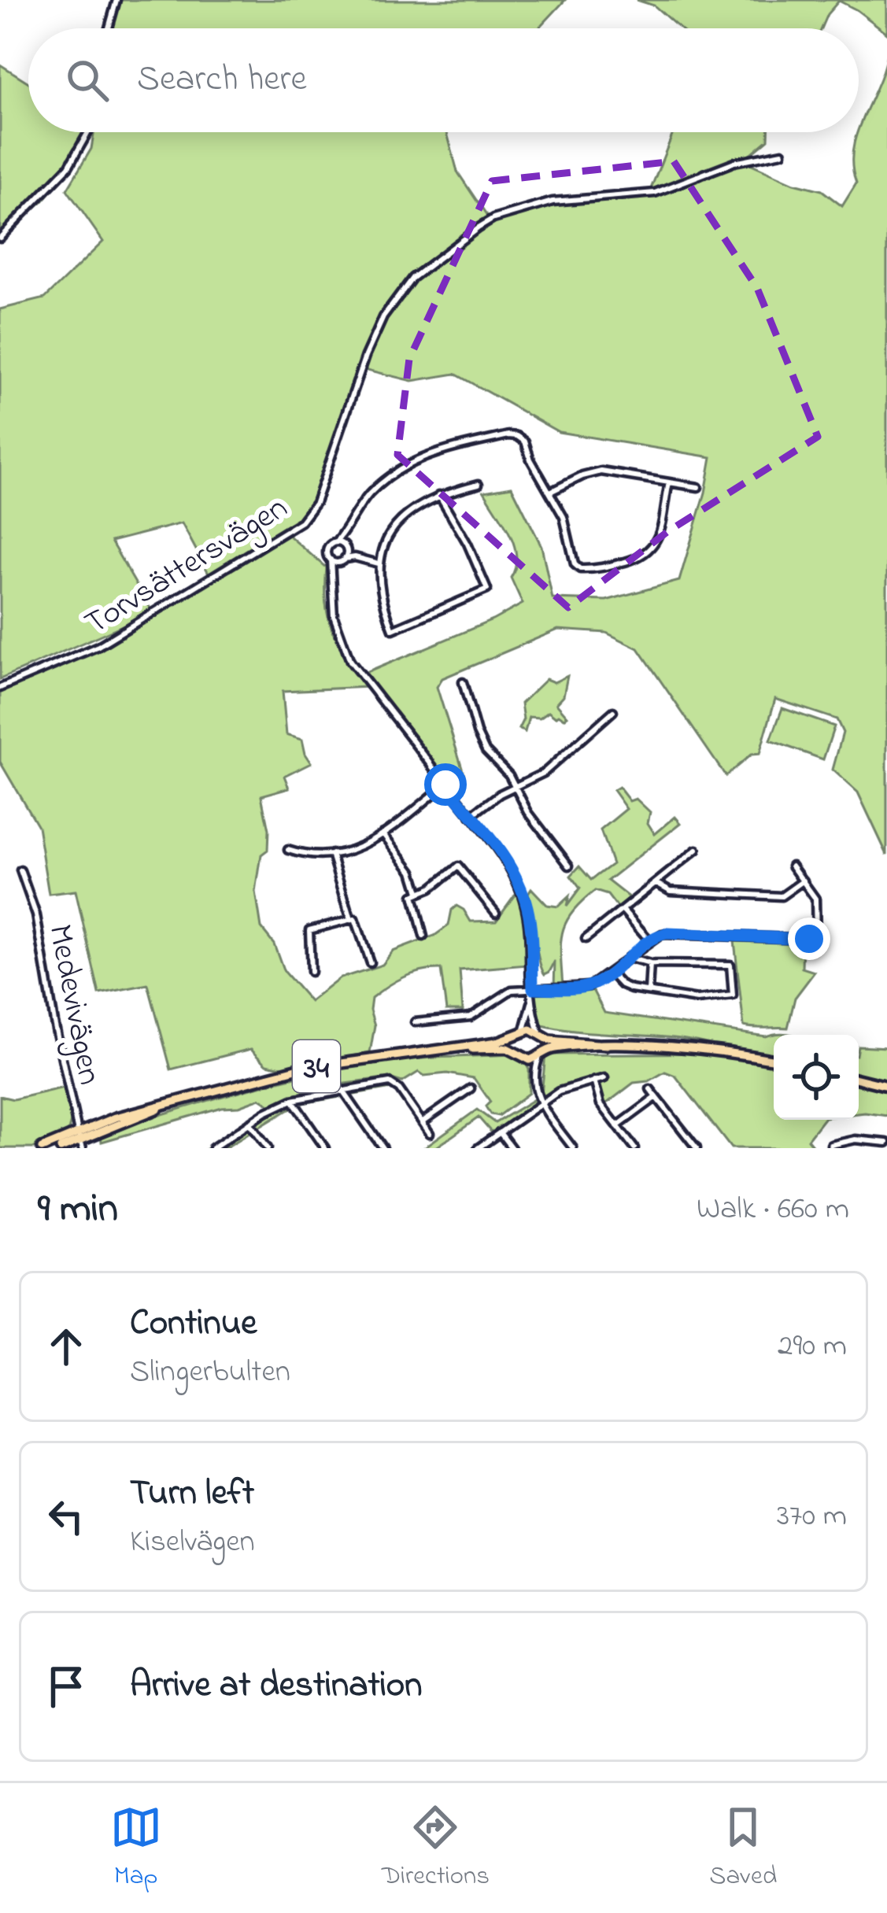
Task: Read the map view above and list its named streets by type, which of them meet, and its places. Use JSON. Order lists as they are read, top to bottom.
{
  "streets": {
    "main road": ["34"],
    "street": ["Torvsättersvägen", "Medevivägen"]
  },
  "crossings": [
    ["Medevivägen", "34"]
  ],
  "page": {
    "search": "Search here",
    "heading": ["9 min", "Walk · 660 m"],
    "list": [
      ["Continue", "Slingerbulten", "290 m"],
      ["Turn left", "Kiselvägen", "370 m"],
      "Arrive at destination"
    ],
    "nav": ["Map", "Directions", "Saved"]
  }
}
